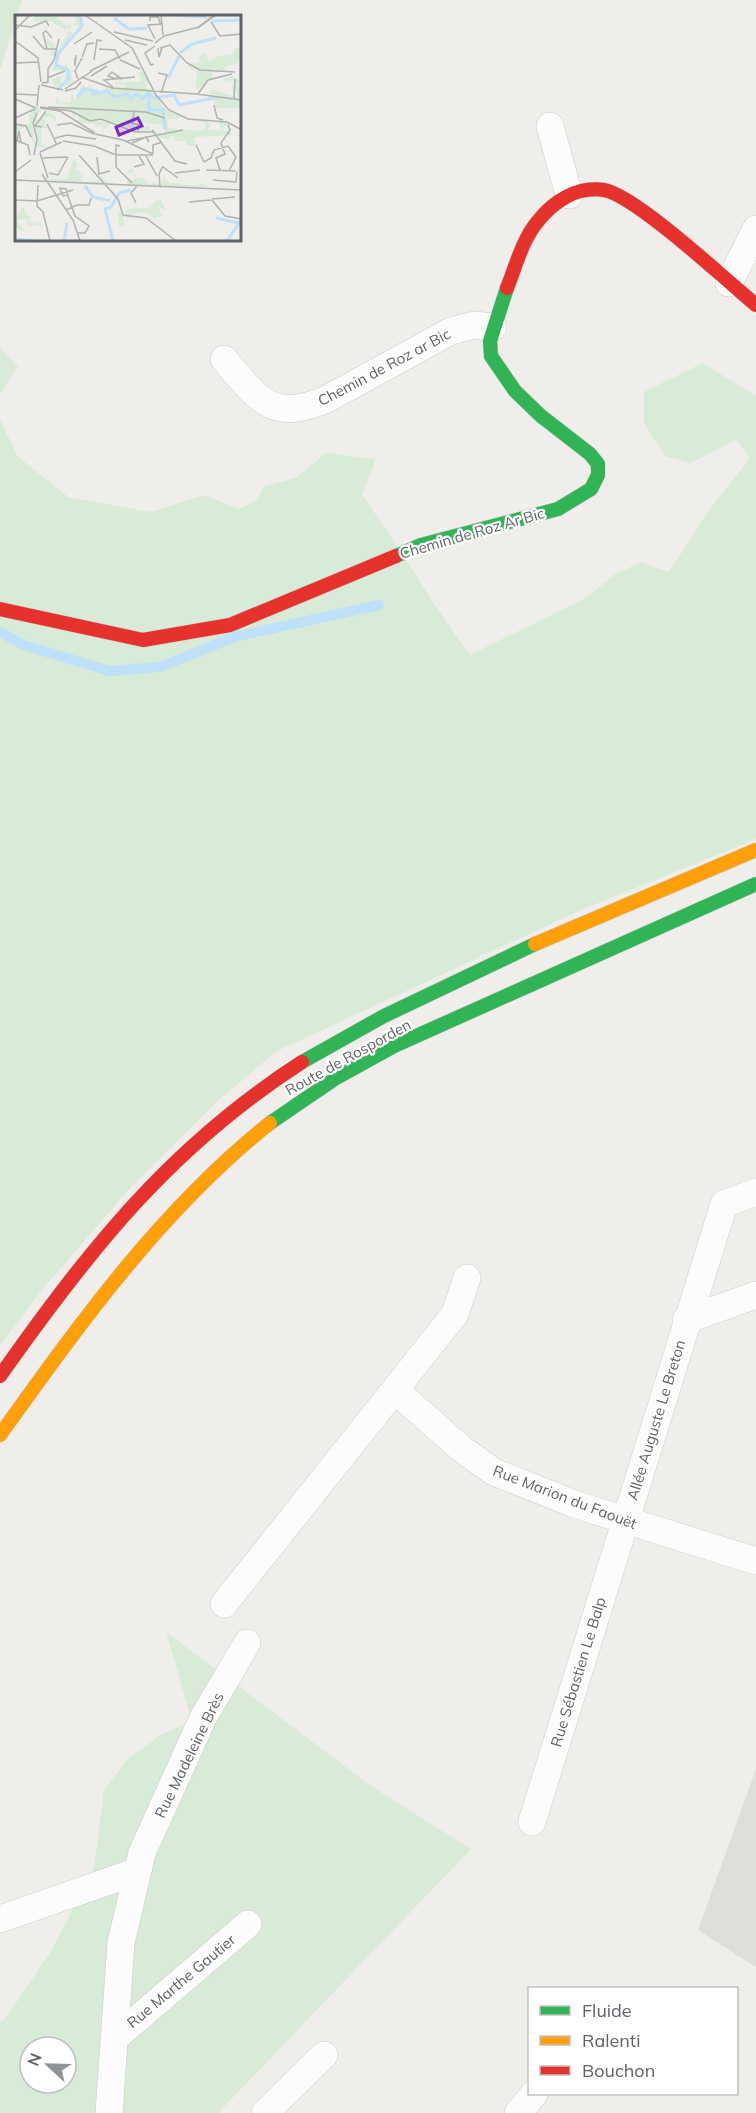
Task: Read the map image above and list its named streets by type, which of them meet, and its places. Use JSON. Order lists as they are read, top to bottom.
{
  "streets": {
    "main road": ["Chemin de Roz Ar Bic", "Route de Rosporden"],
    "street": [
      "Chemin de Roz ar Bic",
      "Allée Auguste Le Breton",
      "Rue Marion du Faouët",
      "Rue Sébastien Le Balp",
      "Rue Madeleine Brès",
      "Rue Marthe Gautier"
    ]
  },
  "crossings": [
    ["Chemin de Roz ar Bic", "Chemin de Roz Ar Bic"],
    ["Allée Auguste Le Breton", "Rue Marion du Faouët"],
    ["Allée Auguste Le Breton", "Rue Sébastien Le Balp"],
    ["Rue Marion du Faouët", "Rue Sébastien Le Balp"],
    ["Rue Madeleine Brès", "Rue Marthe Gautier"]
  ],
  "legend": ["Fluide", "Ralenti", "Bouchon"],
  "north": "left"
}
